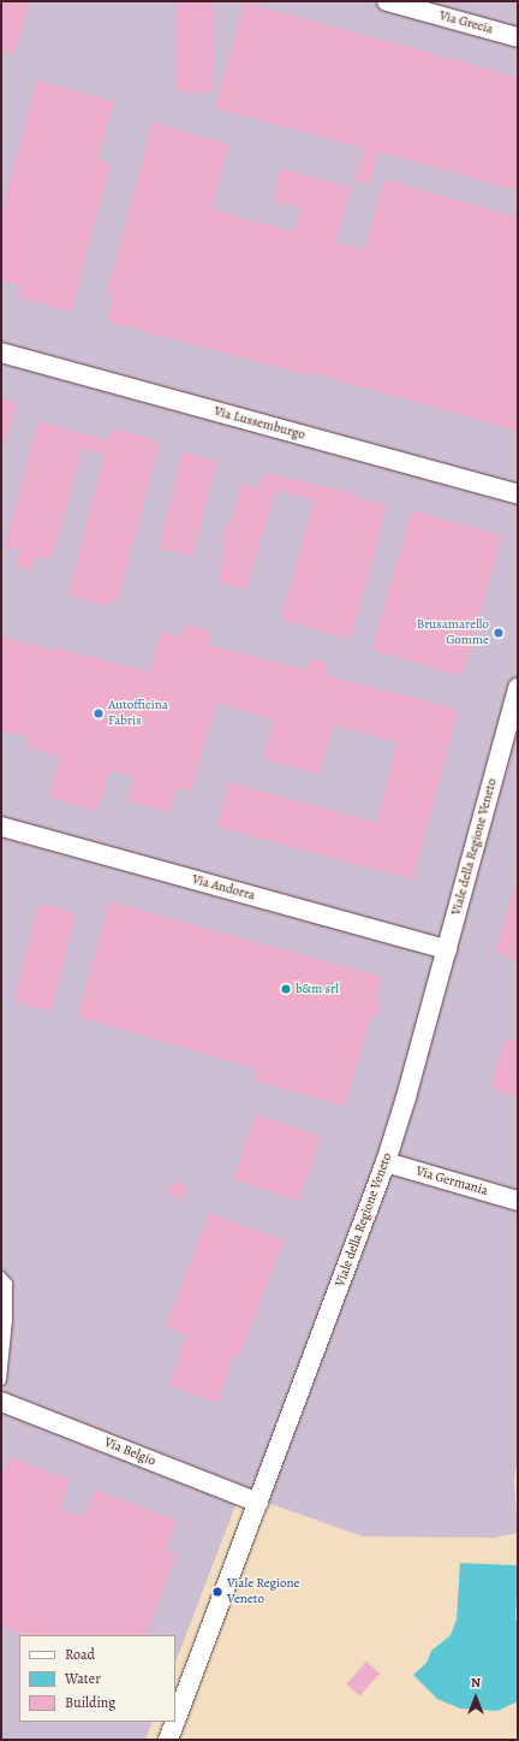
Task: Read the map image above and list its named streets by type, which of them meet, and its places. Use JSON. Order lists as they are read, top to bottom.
{
  "streets": {
    "street": [
      "Via Grecia",
      "Via Lussemburgo",
      "Viale della Regione Veneto",
      "Via Andorra",
      "Via Germania",
      "Via Belgio"
    ]
  },
  "crossings": [
    ["Viale della Regione Veneto", "Via Andorra"],
    ["Viale della Regione Veneto", "Via Germania"],
    ["Viale della Regione Veneto", "Via Belgio"]
  ],
  "places": [
    "Brusamarello Gomme",
    "Autofficina Fabris",
    "b&m srl",
    "Viale Regione Veneto"
  ],
  "legend": ["Road", "Water", "Building"],
  "north": "top"
}
